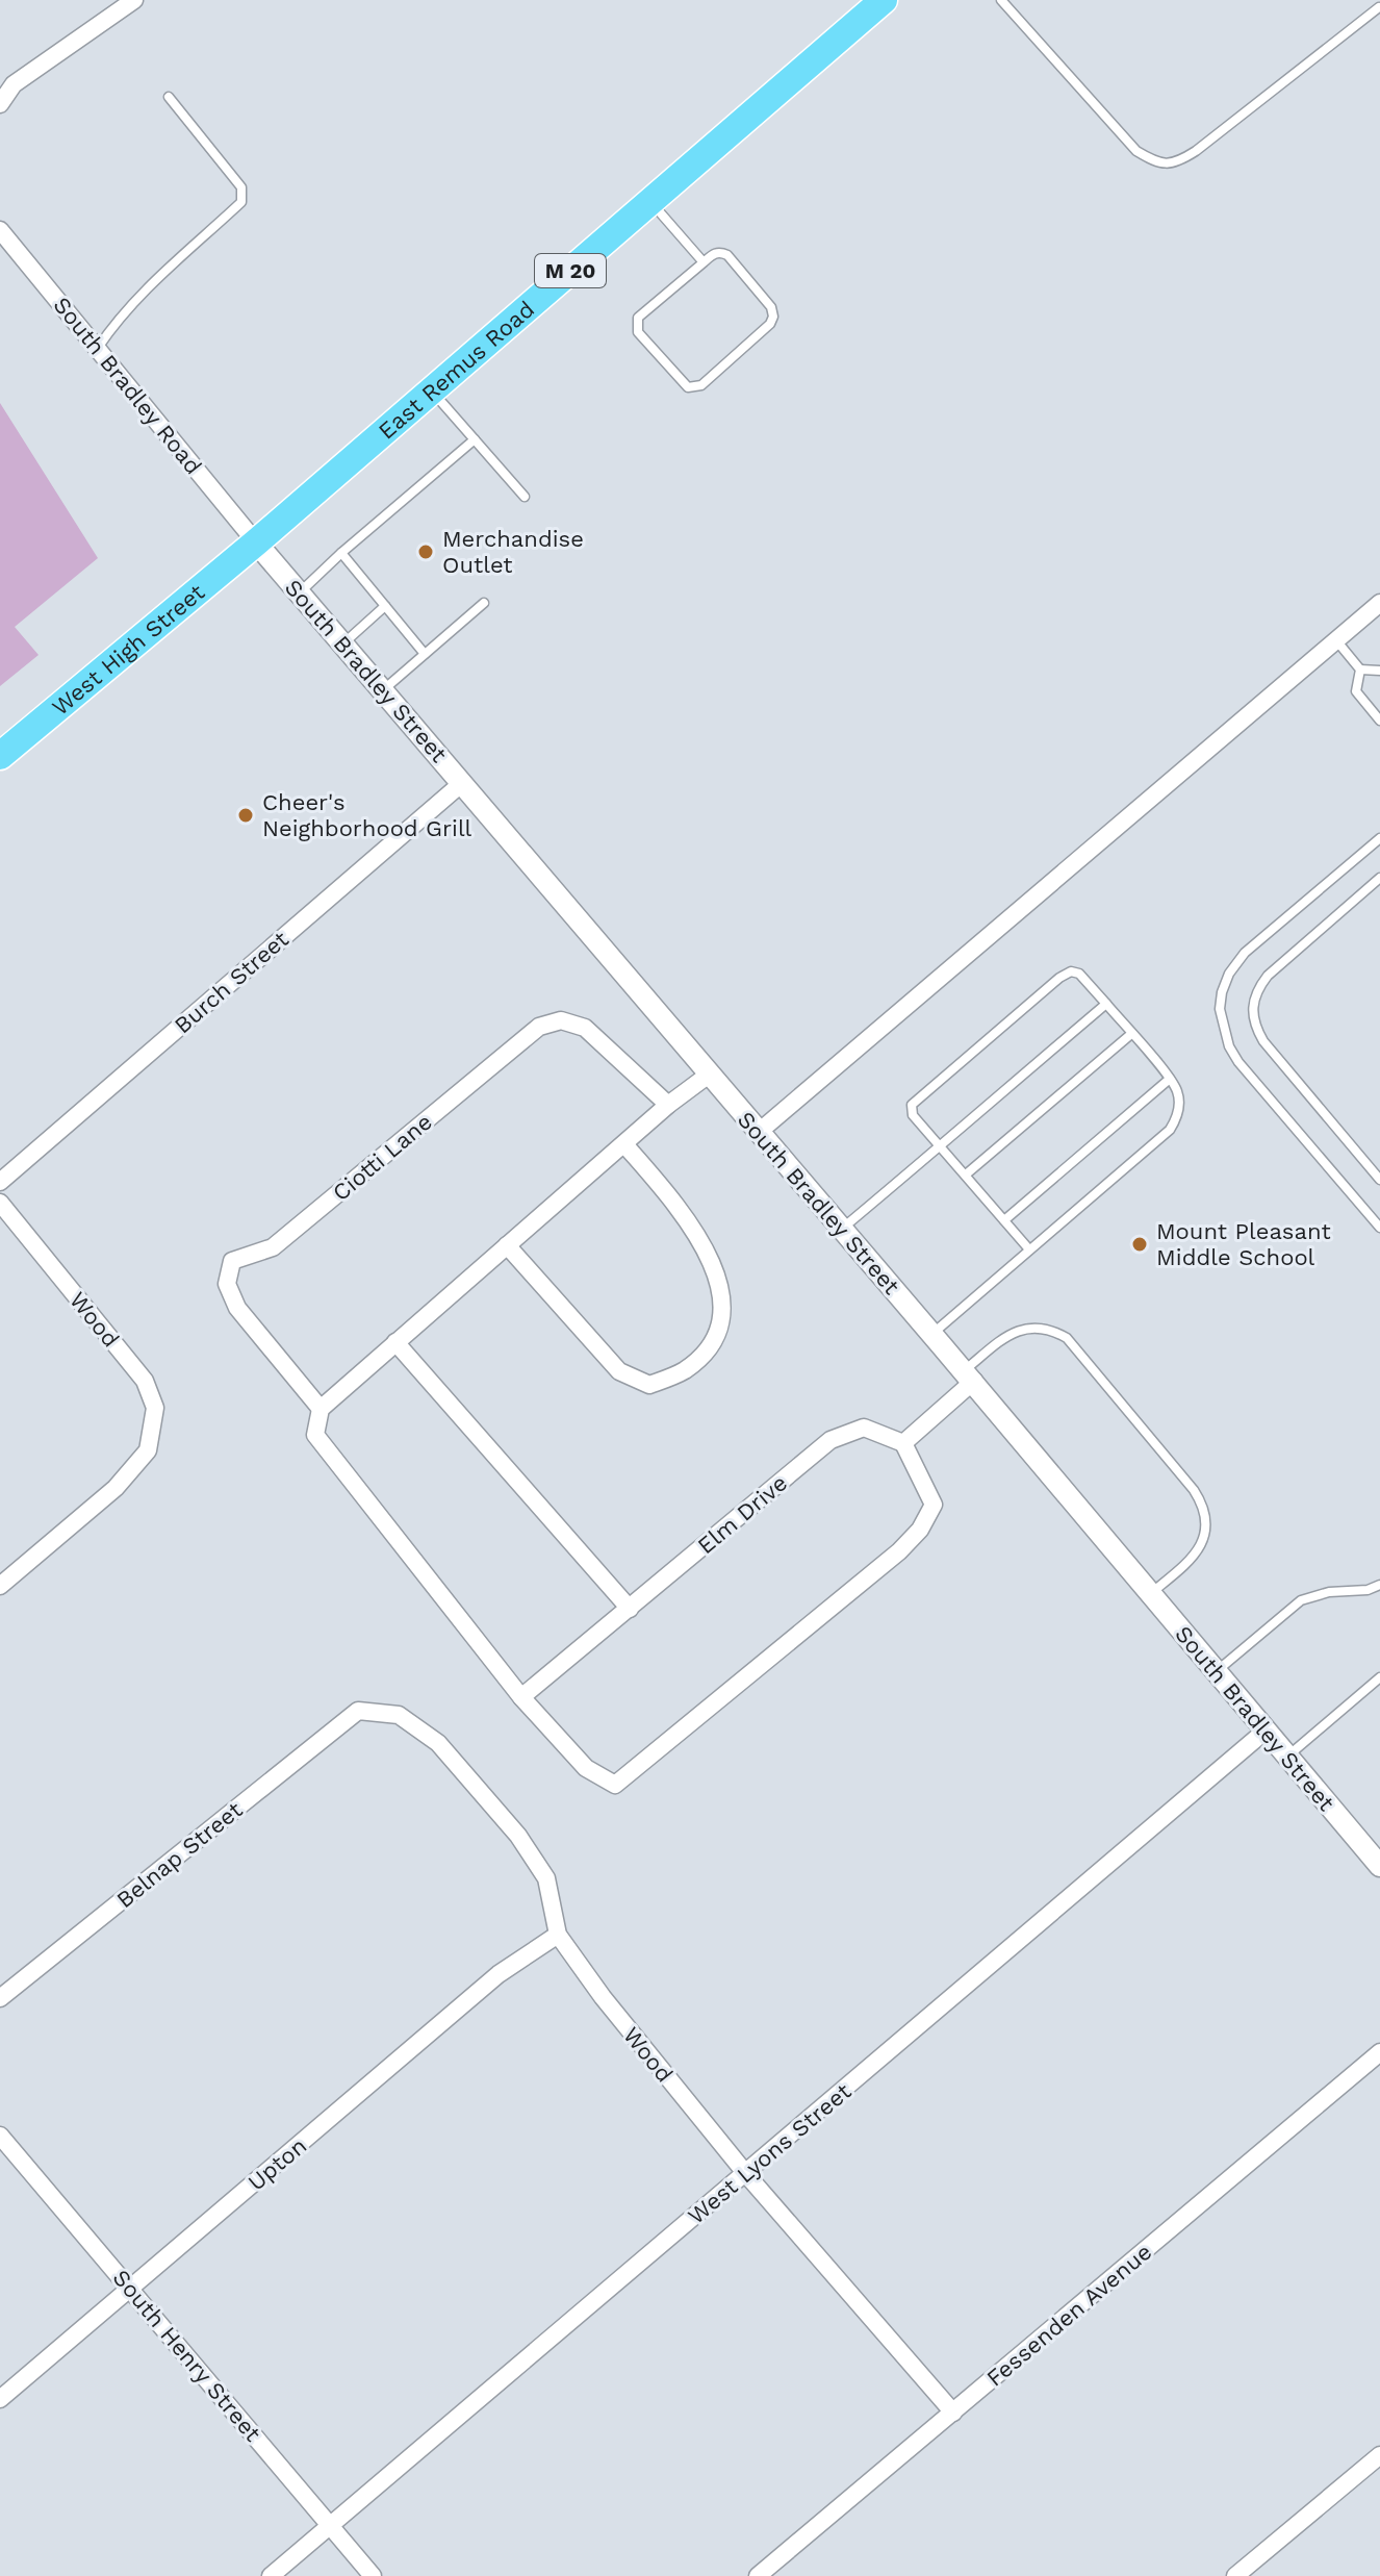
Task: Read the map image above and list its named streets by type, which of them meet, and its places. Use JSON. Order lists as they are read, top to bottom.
{
  "streets": {
    "main road": ["M 20", "East Remus Road", "West High Street"],
    "street": [
      "South Bradley Road",
      "South Bradley Street",
      "Burch Street",
      "Ciotti Lane",
      "Wood",
      "Elm Drive",
      "Belnap Street",
      "West Lyons Street",
      "Upton",
      "Fessenden Avenue",
      "South Henry Street"
    ]
  },
  "crossings": [
    ["East Remus Road", "South Bradley Road"],
    ["East Remus Road", "West High Street"],
    ["East Remus Road", "South Bradley Street"],
    ["South Bradley Road", "West High Street"],
    ["South Bradley Road", "South Bradley Street"],
    ["West High Street", "South Bradley Street"],
    ["South Bradley Street", "Burch Street"],
    ["South Bradley Street", "West Lyons Street"],
    ["Wood", "Belnap Street"],
    ["Wood", "West Lyons Street"],
    ["Wood", "Upton"],
    ["Wood", "Fessenden Avenue"],
    ["West Lyons Street", "South Henry Street"],
    ["Upton", "South Henry Street"]
  ],
  "places": ["Merchandise Outlet", "Cheer's Neighborhood Grill", "Mount Pleasant Middle School"]
}
